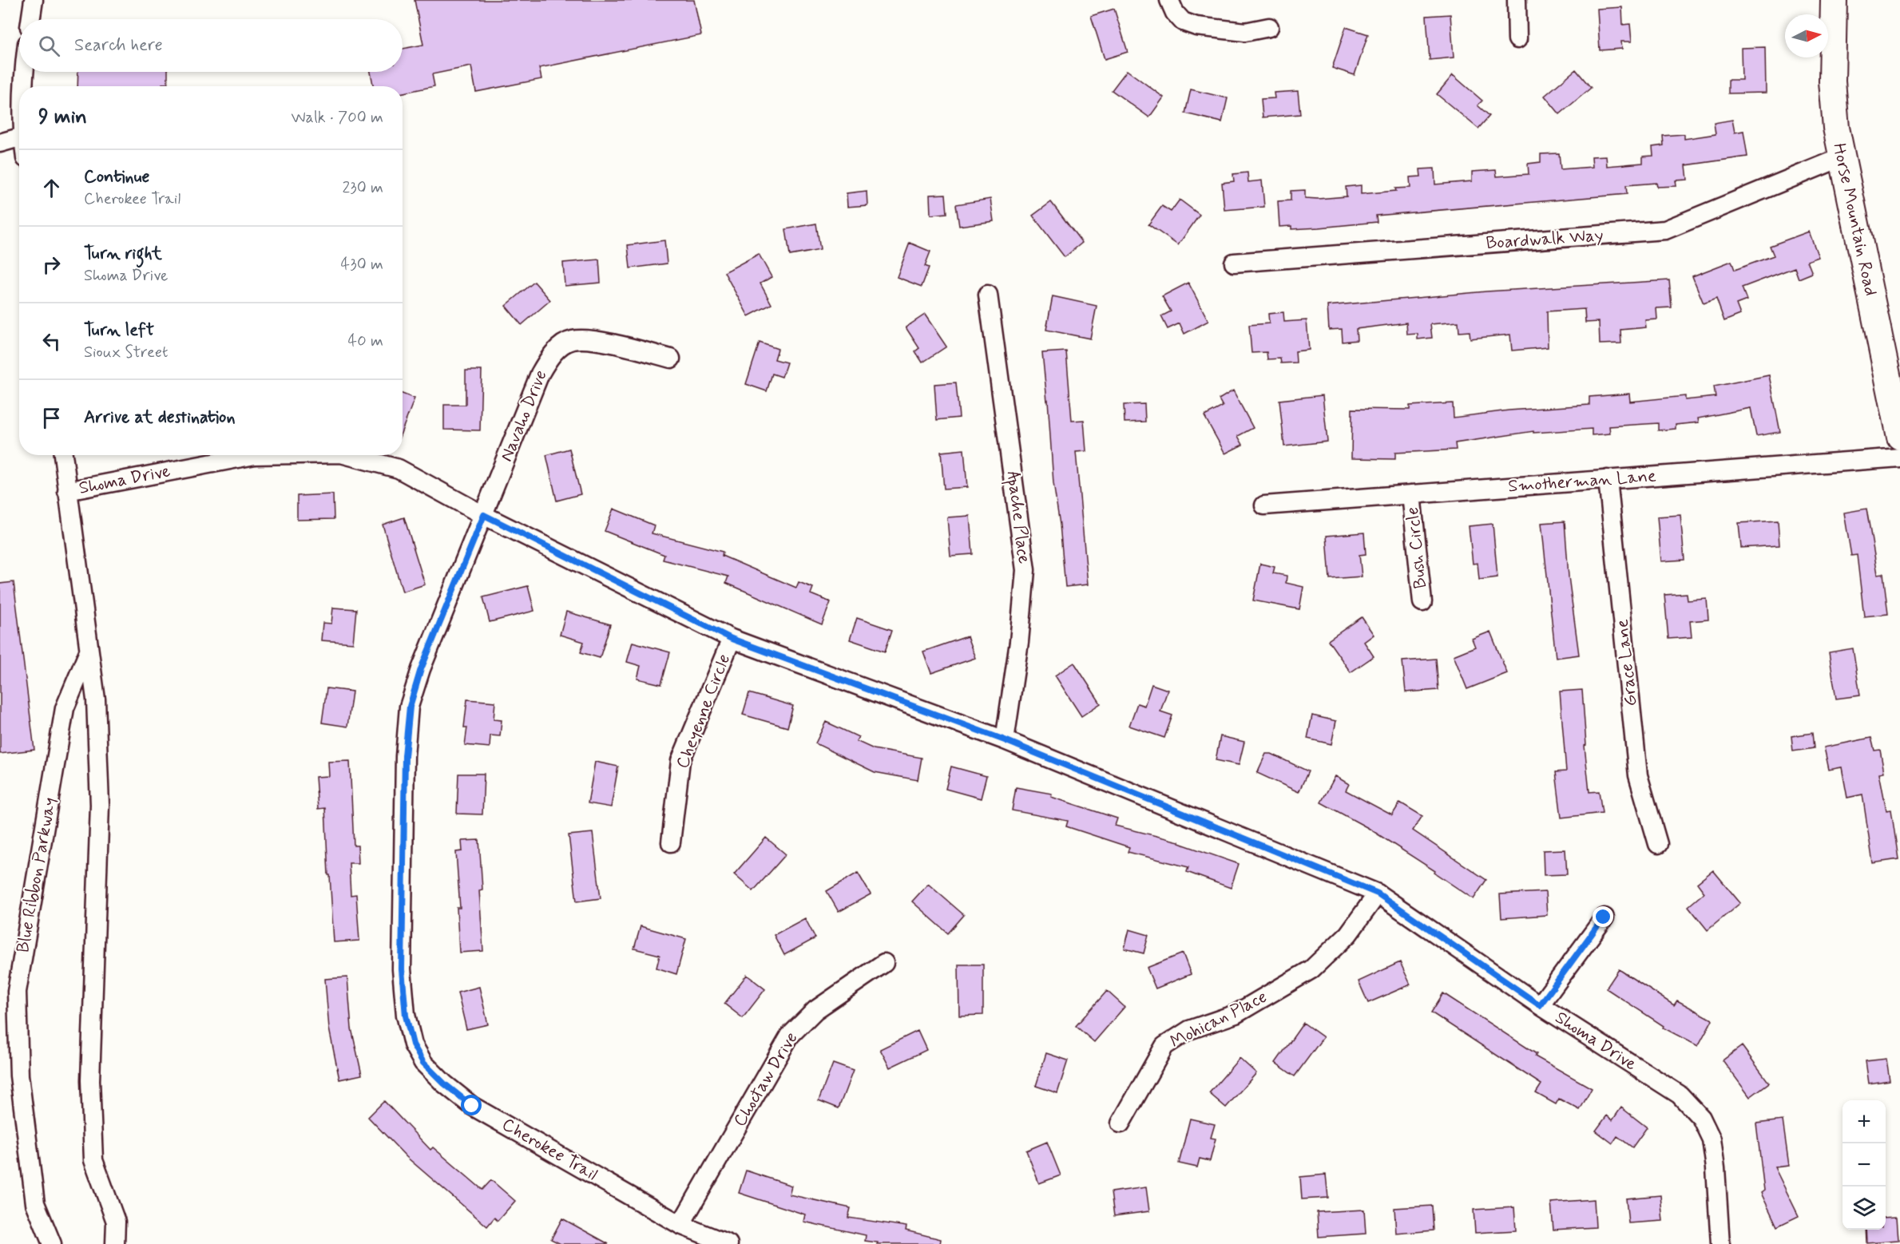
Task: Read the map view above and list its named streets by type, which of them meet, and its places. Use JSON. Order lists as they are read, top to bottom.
{
  "streets": {
    "street": [
      "Horse Mountain Road",
      "Boardwalk Way",
      "Navaho Drive",
      "Shoma Drive",
      "Smotherman Lane",
      "Apache Place",
      "Bush Circle",
      "Grace Lane",
      "Cheyenne Circle",
      "Blue Ribbon Parkway",
      "Mohican Place",
      "Choctaw Drive",
      "Cherokee Trail"
    ]
  },
  "crossings": [
    ["Horse Mountain Road", "Boardwalk Way"],
    ["Navaho Drive", "Shoma Drive"],
    ["Navaho Drive", "Cherokee Trail"],
    ["Shoma Drive", "Apache Place"],
    ["Shoma Drive", "Cheyenne Circle"],
    ["Shoma Drive", "Mohican Place"],
    ["Shoma Drive", "Cherokee Trail"],
    ["Smotherman Lane", "Bush Circle"],
    ["Smotherman Lane", "Grace Lane"],
    ["Choctaw Drive", "Cherokee Trail"]
  ],
  "north": "right",
  "page": {
    "search": "Search here",
    "heading": ["9 min", "Walk · 700 m"],
    "list": [
      ["Continue", "Cherokee Trail", "230 m"],
      ["Turn right", "Shoma Drive", "430 m"],
      ["Turn left", "Sioux Street", "40 m"],
      "Arrive at destination"
    ],
    "map_buttons": ["+", "−"]
  }
}
